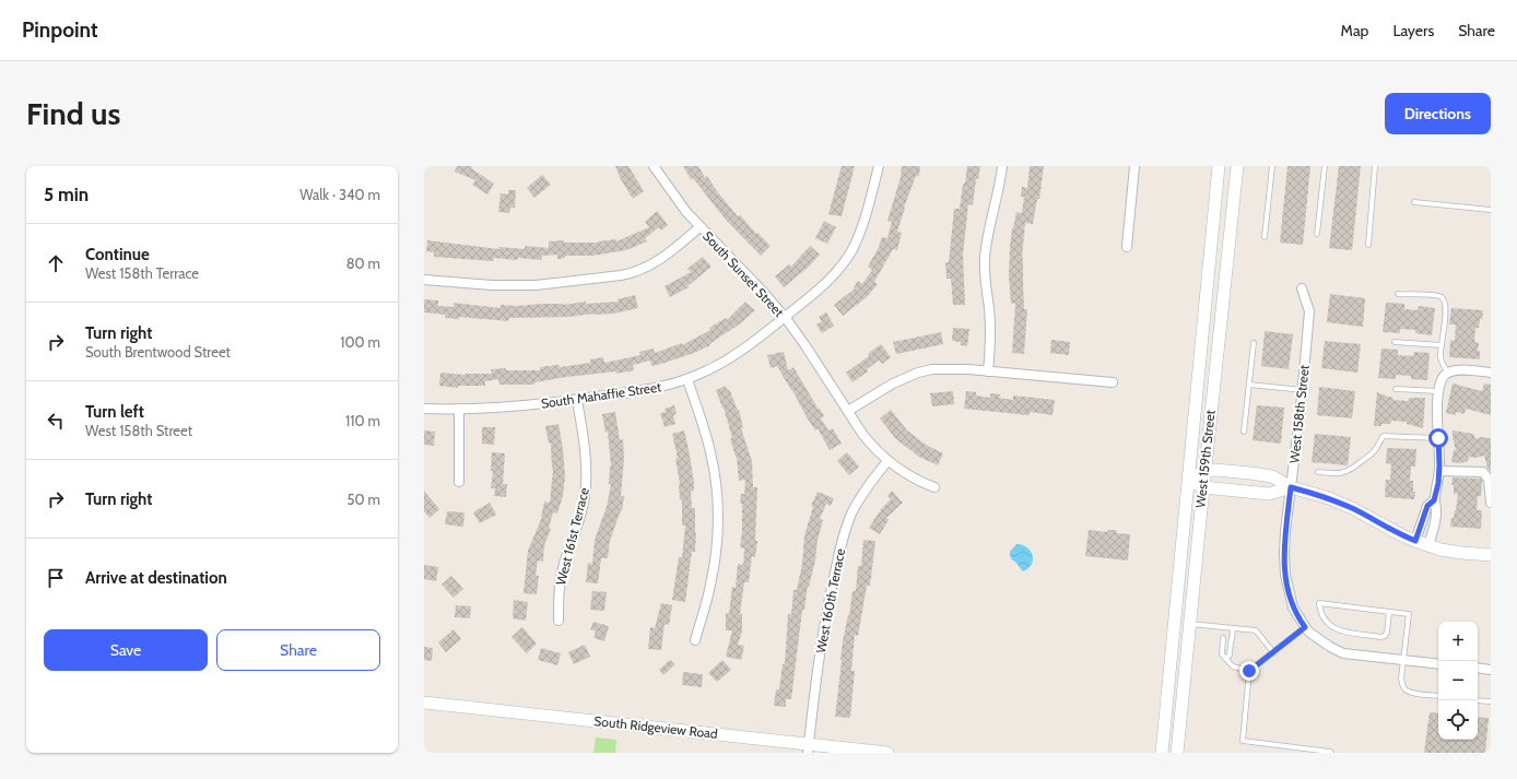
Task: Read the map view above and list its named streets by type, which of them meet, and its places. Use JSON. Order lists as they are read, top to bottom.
{
  "streets": {
    "main road": ["West 159th Street", "South Ridgeview Road"],
    "street": [
      "South Sunset Street",
      "South Mahaffie Street",
      "West 158th Street",
      "West 161st Terrace",
      "West 160th Terrace"
    ]
  },
  "crossings": [
    ["South Sunset Street", "South Mahaffie Street"],
    ["South Sunset Street", "West 160th Terrace"],
    ["South Mahaffie Street", "West 161st Terrace"],
    ["West 160th Terrace", "South Ridgeview Road"]
  ],
  "page": {
    "header": "Pinpoint",
    "nav": ["Map", "Layers", "Share"],
    "buttons": [
      "Directions",
      ["Save", "Share"]
    ],
    "title": "Find us",
    "heading": ["5 min", "Walk · 340 m"],
    "list": [
      ["Continue", "West 158th Terrace", "80 m"],
      ["Turn right", "South Brentwood Street", "100 m"],
      ["Turn left", "West 158th Street", "110 m"],
      ["Turn right", "50 m"],
      "Arrive at destination"
    ],
    "map_buttons": ["+", "−"]
  }
}
